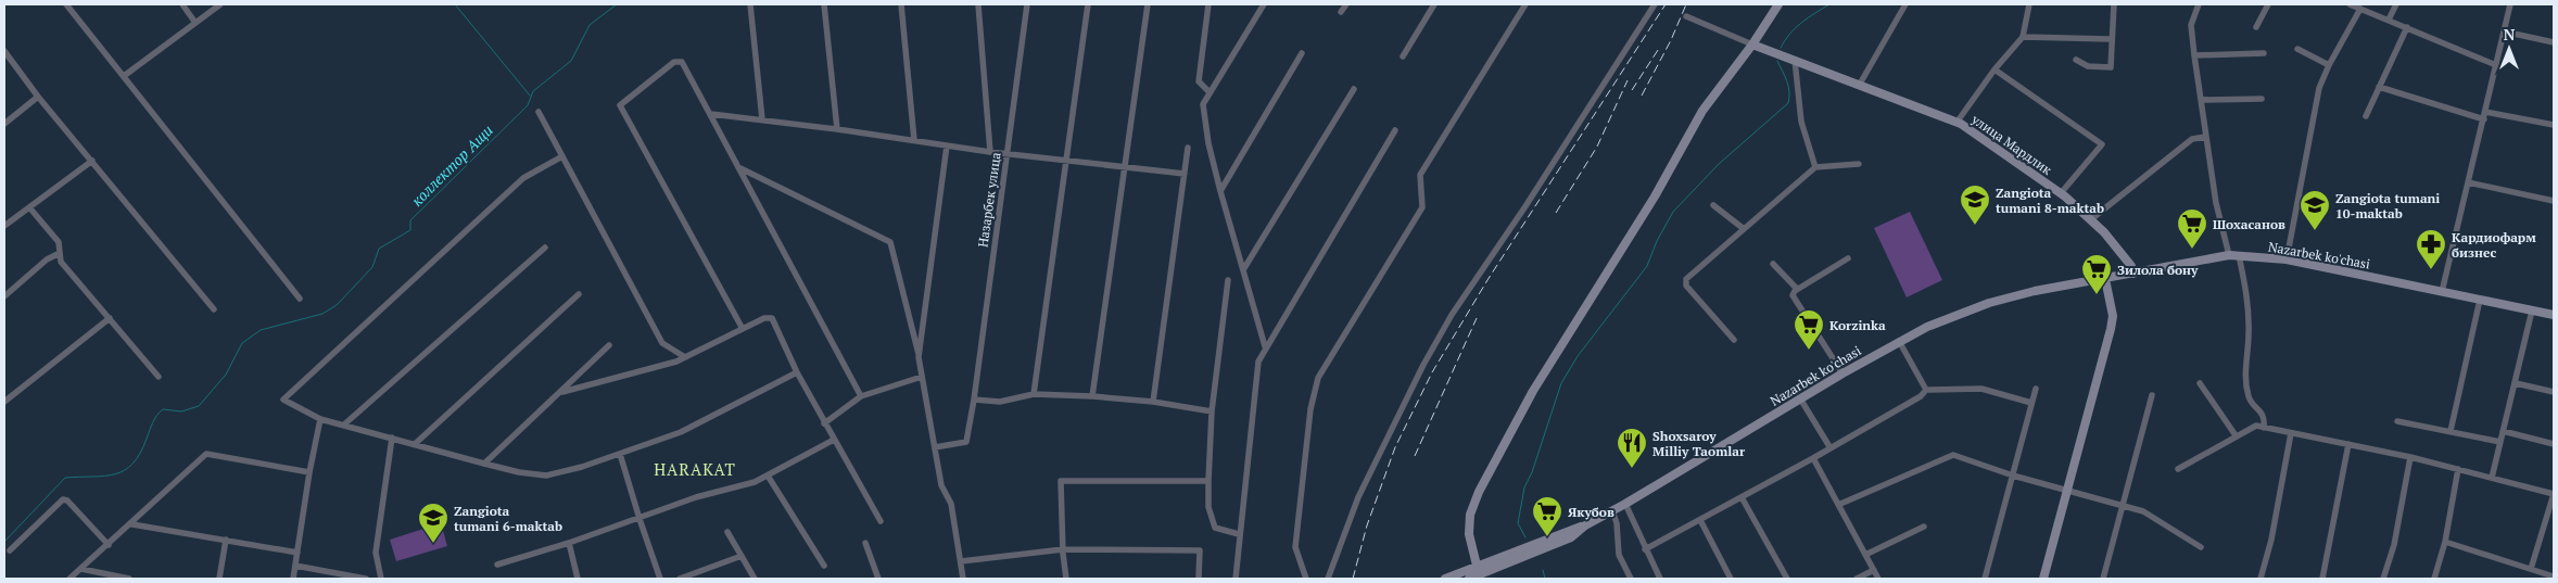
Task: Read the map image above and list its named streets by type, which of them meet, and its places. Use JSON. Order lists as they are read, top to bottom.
{
  "streets": {
    "main road": ["улица Мардлик", "Nazarbek ko'chasi"],
    "street": ["Назарбек улица"]
  },
  "crossings": [
    ["улица Мардлик", "Nazarbek ko'chasi"]
  ],
  "districts": ["HARAKAT"],
  "water": ["коллектор Ащи"],
  "places": {
    "school or university": ["Zangiota tumani 8-maktab", "Zangiota tumani 10-maktab", "Zangiota tumani 6-maktab"],
    "supermarket": [
      "Шохасанов",
      "Зилола бону",
      "Korzinka",
      "Якубов"
    ],
    "pharmacy": ["Кардиофарм бизнес"],
    "restaurant": ["Shoxsaroy Milliy Taomlar"]
  },
  "north": "top"
}
